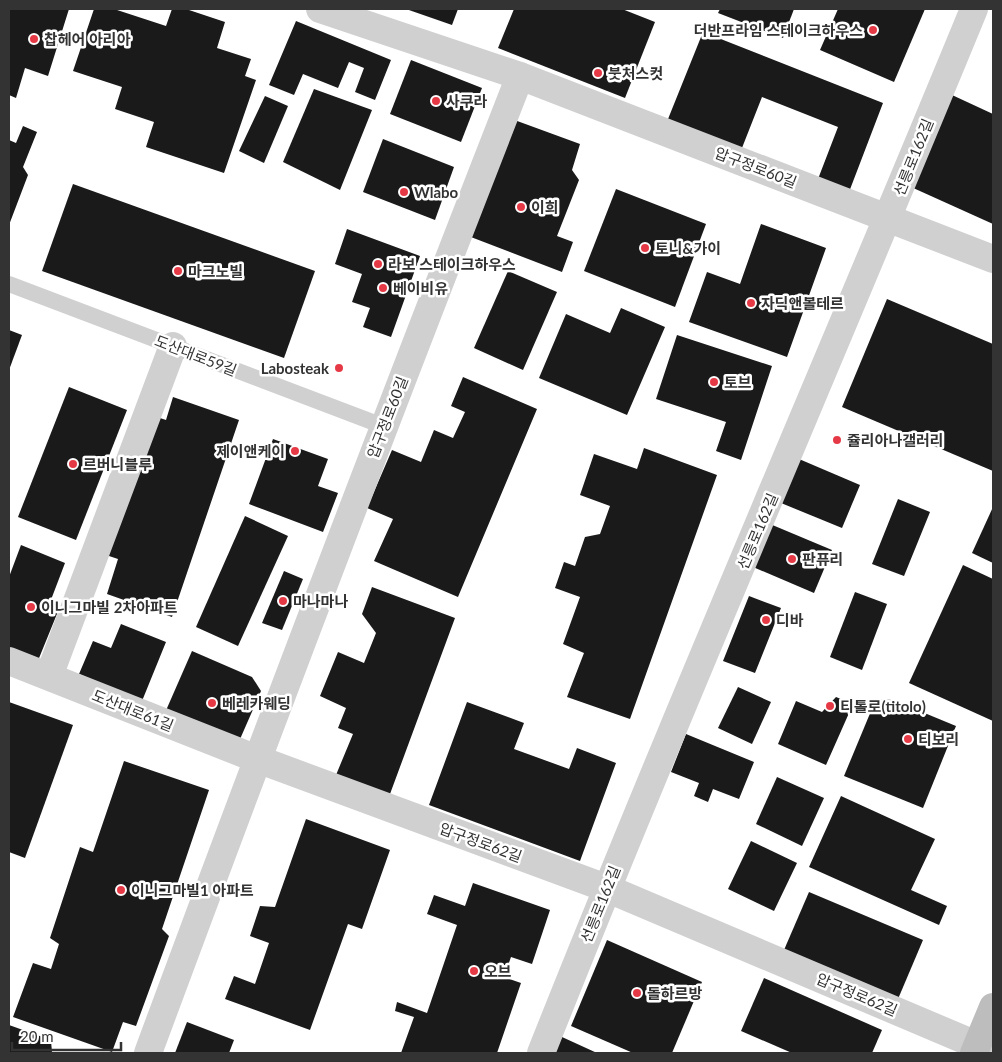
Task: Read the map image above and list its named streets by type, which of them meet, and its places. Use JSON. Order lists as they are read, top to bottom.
{
  "streets": {
    "street": [
      "선릉로162길",
      "압구정로60길",
      "도산대로61길",
      "압구정로62길"
    ],
    "lane": ["도산대로59길"]
  },
  "crossings": [
    ["선릉로162길", "압구정로60길"],
    ["선릉로162길", "압구정로62길"],
    ["압구정로60길", "도산대로59길"],
    ["압구정로60길", "도산대로61길"],
    ["압구정로60길", "압구정로62길"],
    ["도산대로61길", "압구정로62길"]
  ],
  "places": [
    "더반프라임 스테이크하우스",
    "찹헤어 아리아",
    "붓처스컷",
    "사쿠라",
    "Wlabo",
    "이희",
    "토니&가이",
    "라보 스테이크하우스",
    "마크노빌",
    "베이비유",
    "자딕앤볼테르",
    "Labosteak",
    "토브",
    "쥴리아나갤러리",
    "제이앤케이",
    "르버니블루",
    "판퓨리",
    "마나마나",
    "이니그마빌 2차아파트",
    "디바",
    "베레카웨딩",
    "티톨로(titolo)",
    "티보리",
    "이니그마빌1 아파트",
    "오브",
    "돌하르방"
  ],
  "scale_bar": "20 m"
}
